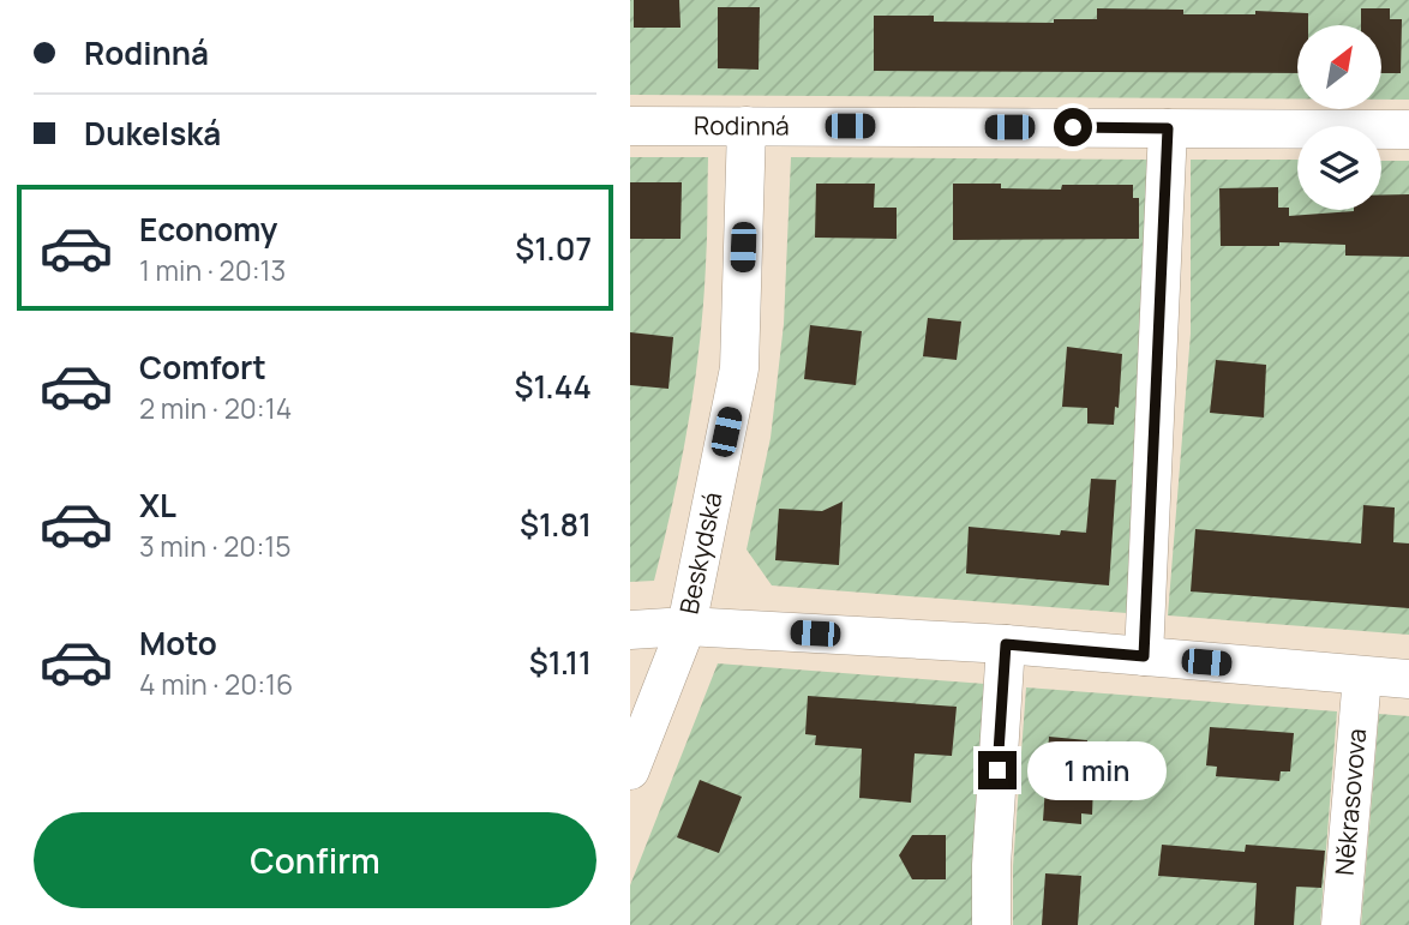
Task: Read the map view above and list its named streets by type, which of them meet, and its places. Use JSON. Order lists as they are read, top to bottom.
{
  "streets": {
    "street": ["Rodinná", "Beskydská", "Někrasovova"]
  },
  "crossings": [
    ["Rodinná", "Beskydská"]
  ],
  "north": "top right",
  "page": {
    "banner": ["Rodinná", "Dukelská"],
    "list": [
      {
        "name": "Economy",
        "note": "1 min · 20:13",
        "value": "$1.07"
      },
      {
        "name": "Comfort",
        "note": "2 min · 20:14",
        "value": "$1.44"
      },
      {
        "name": "XL",
        "note": "3 min · 20:15",
        "value": "$1.81"
      },
      {
        "name": "Moto",
        "note": "4 min · 20:16",
        "value": "$1.11"
      }
    ],
    "bubble": "1 min",
    "buttons": "Confirm"
  }
}
